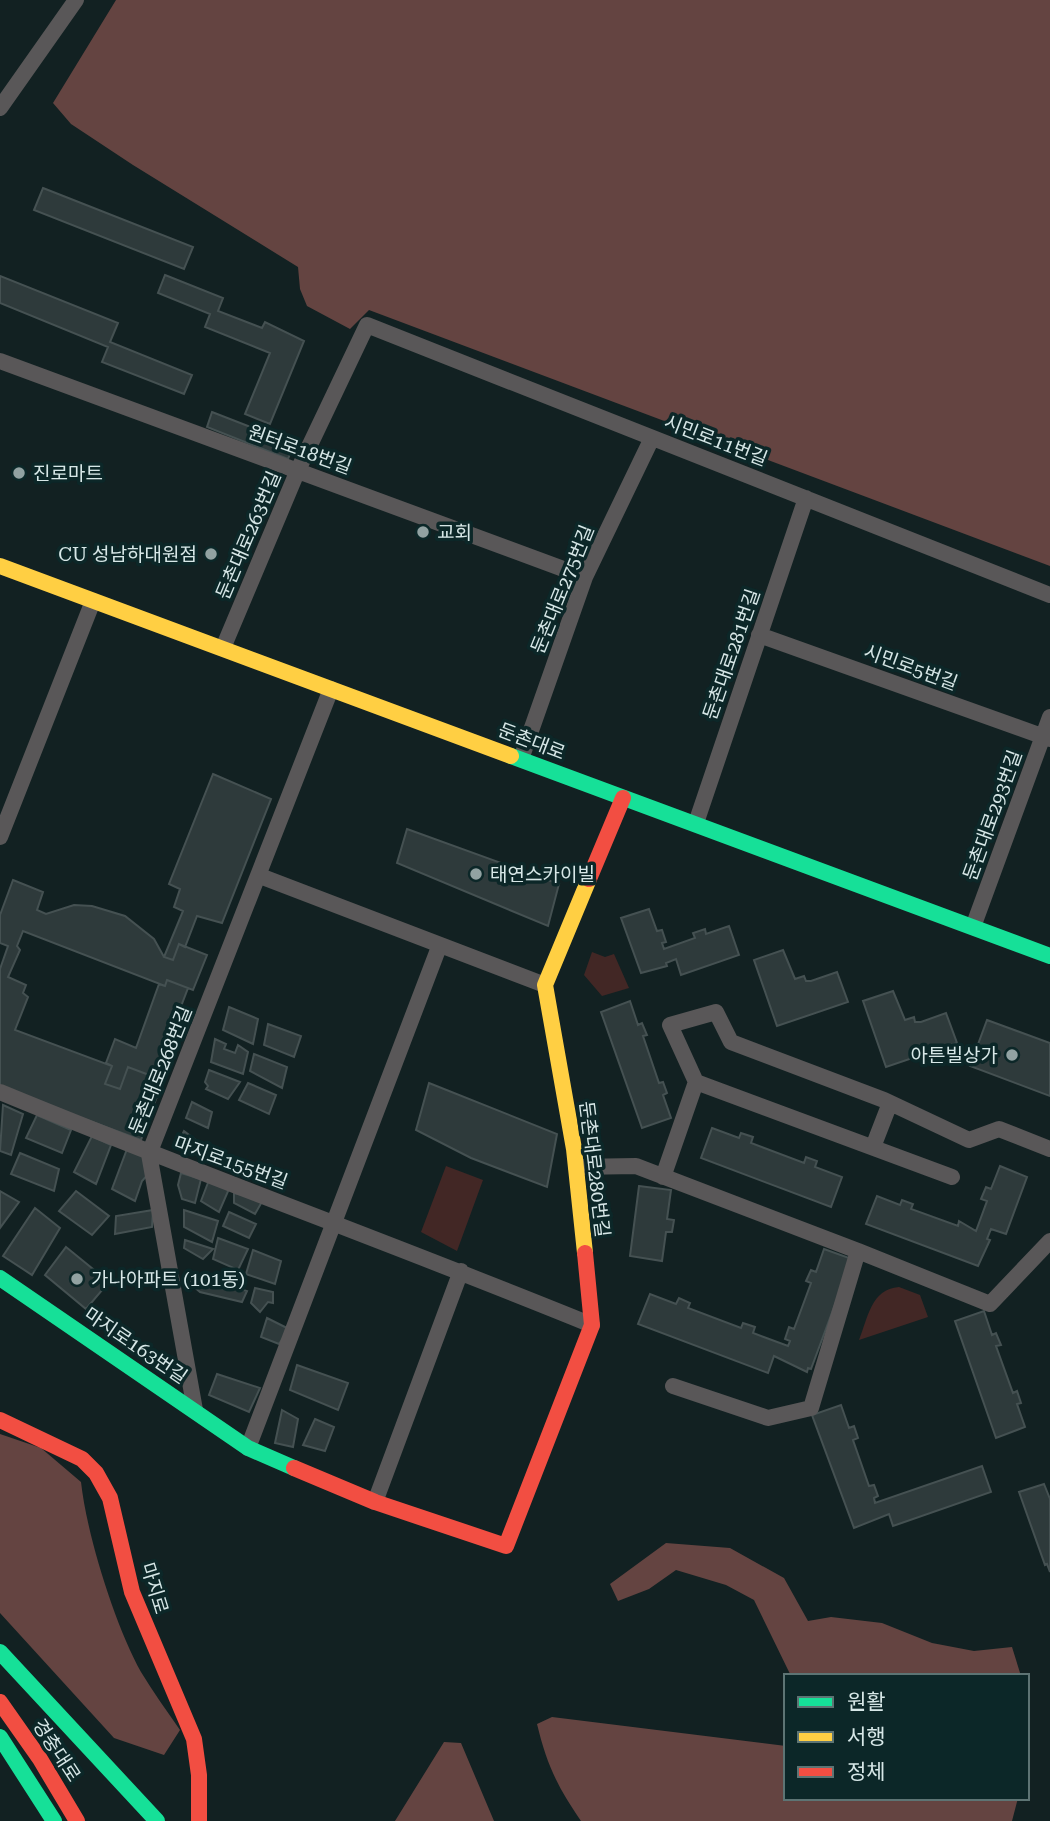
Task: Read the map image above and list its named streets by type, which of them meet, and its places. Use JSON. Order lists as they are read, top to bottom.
{
  "streets": {
    "main road": [
      "둔촌대로",
      "둔촌대로280번길",
      "마지로163번길",
      "마지로",
      "경충대로"
    ],
    "street": [
      "시민로11번길",
      "원터로18번길",
      "둔촌대로263번길",
      "둔촌대로275번길",
      "둔촌대로281번길",
      "시민로5번길",
      "둔촌대로293번길",
      "둔촌대로268번길",
      "마지로155번길"
    ]
  },
  "crossings": [
    ["시민로11번길", "둔촌대로263번길"],
    ["시민로11번길", "둔촌대로275번길"],
    ["시민로11번길", "둔촌대로281번길"],
    ["원터로18번길", "둔촌대로263번길"],
    ["원터로18번길", "둔촌대로275번길"],
    ["둔촌대로263번길", "둔촌대로"],
    ["둔촌대로275번길", "둔촌대로"],
    ["둔촌대로281번길", "시민로5번길"],
    ["둔촌대로281번길", "둔촌대로"],
    ["시민로5번길", "둔촌대로293번길"],
    ["둔촌대로", "둔촌대로293번길"],
    ["둔촌대로", "둔촌대로268번길"],
    ["둔촌대로268번길", "마지로155번길"],
    ["둔촌대로268번길", "마지로163번길"],
    ["마지로155번길", "둔촌대로280번길"],
    ["둔촌대로280번길", "마지로163번길"]
  ],
  "places": [
    "진로마트",
    "교회",
    "CU 성남하대원점",
    "태연스카이빌",
    "아튼빌상가",
    "가나아파트 (101동)"
  ],
  "legend": ["원활", "서행", "정체"]
}
